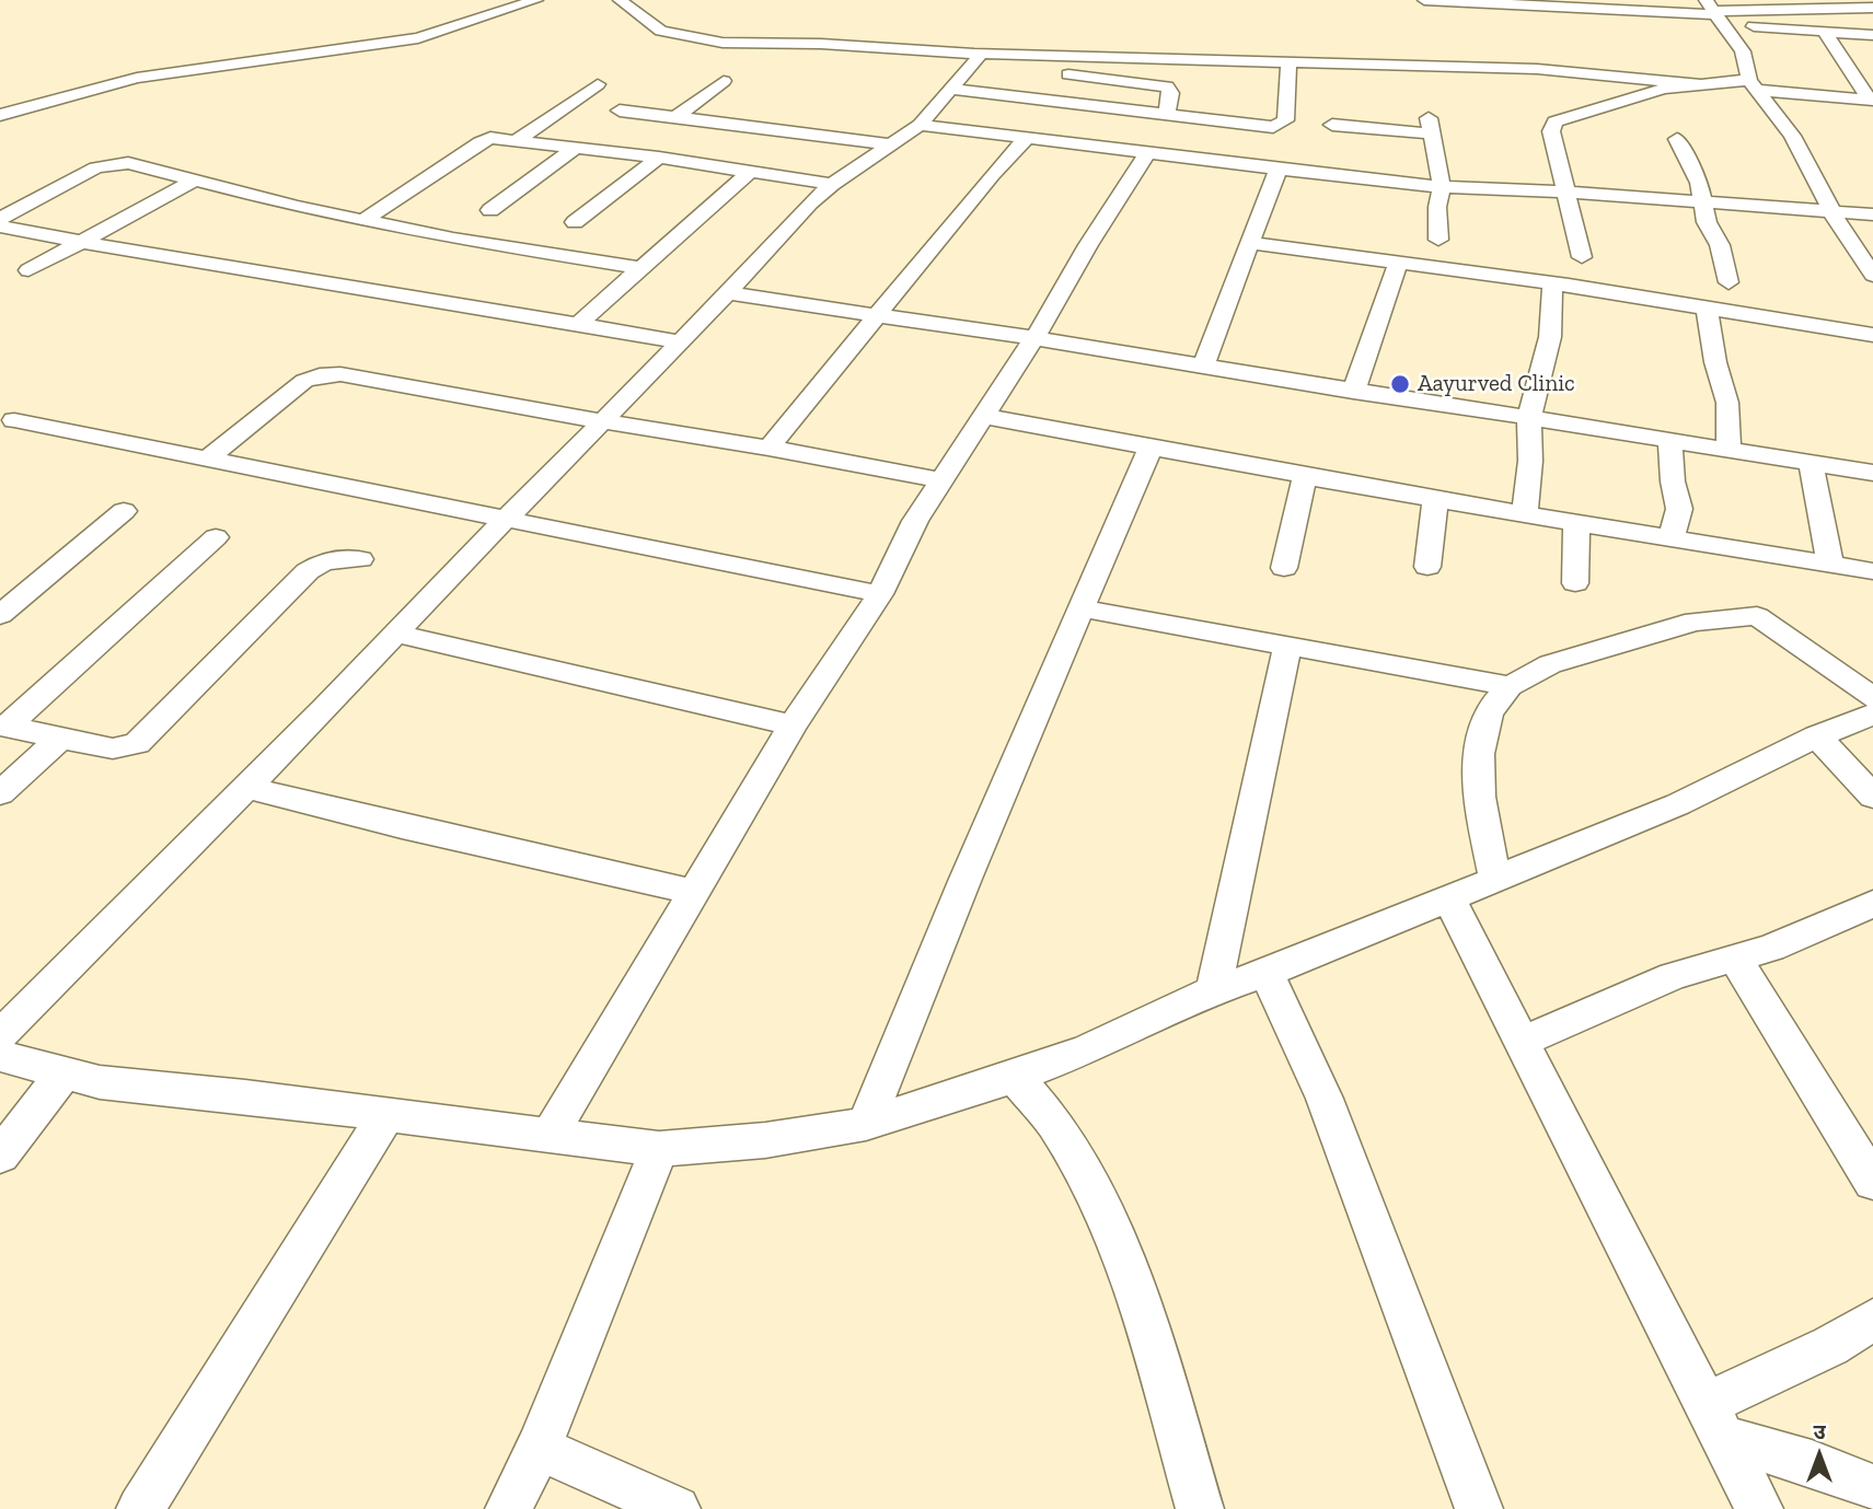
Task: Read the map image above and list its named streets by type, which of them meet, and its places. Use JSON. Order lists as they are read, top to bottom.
{
  "places": ["Aayurved Clinic"],
  "north": "top"
}
